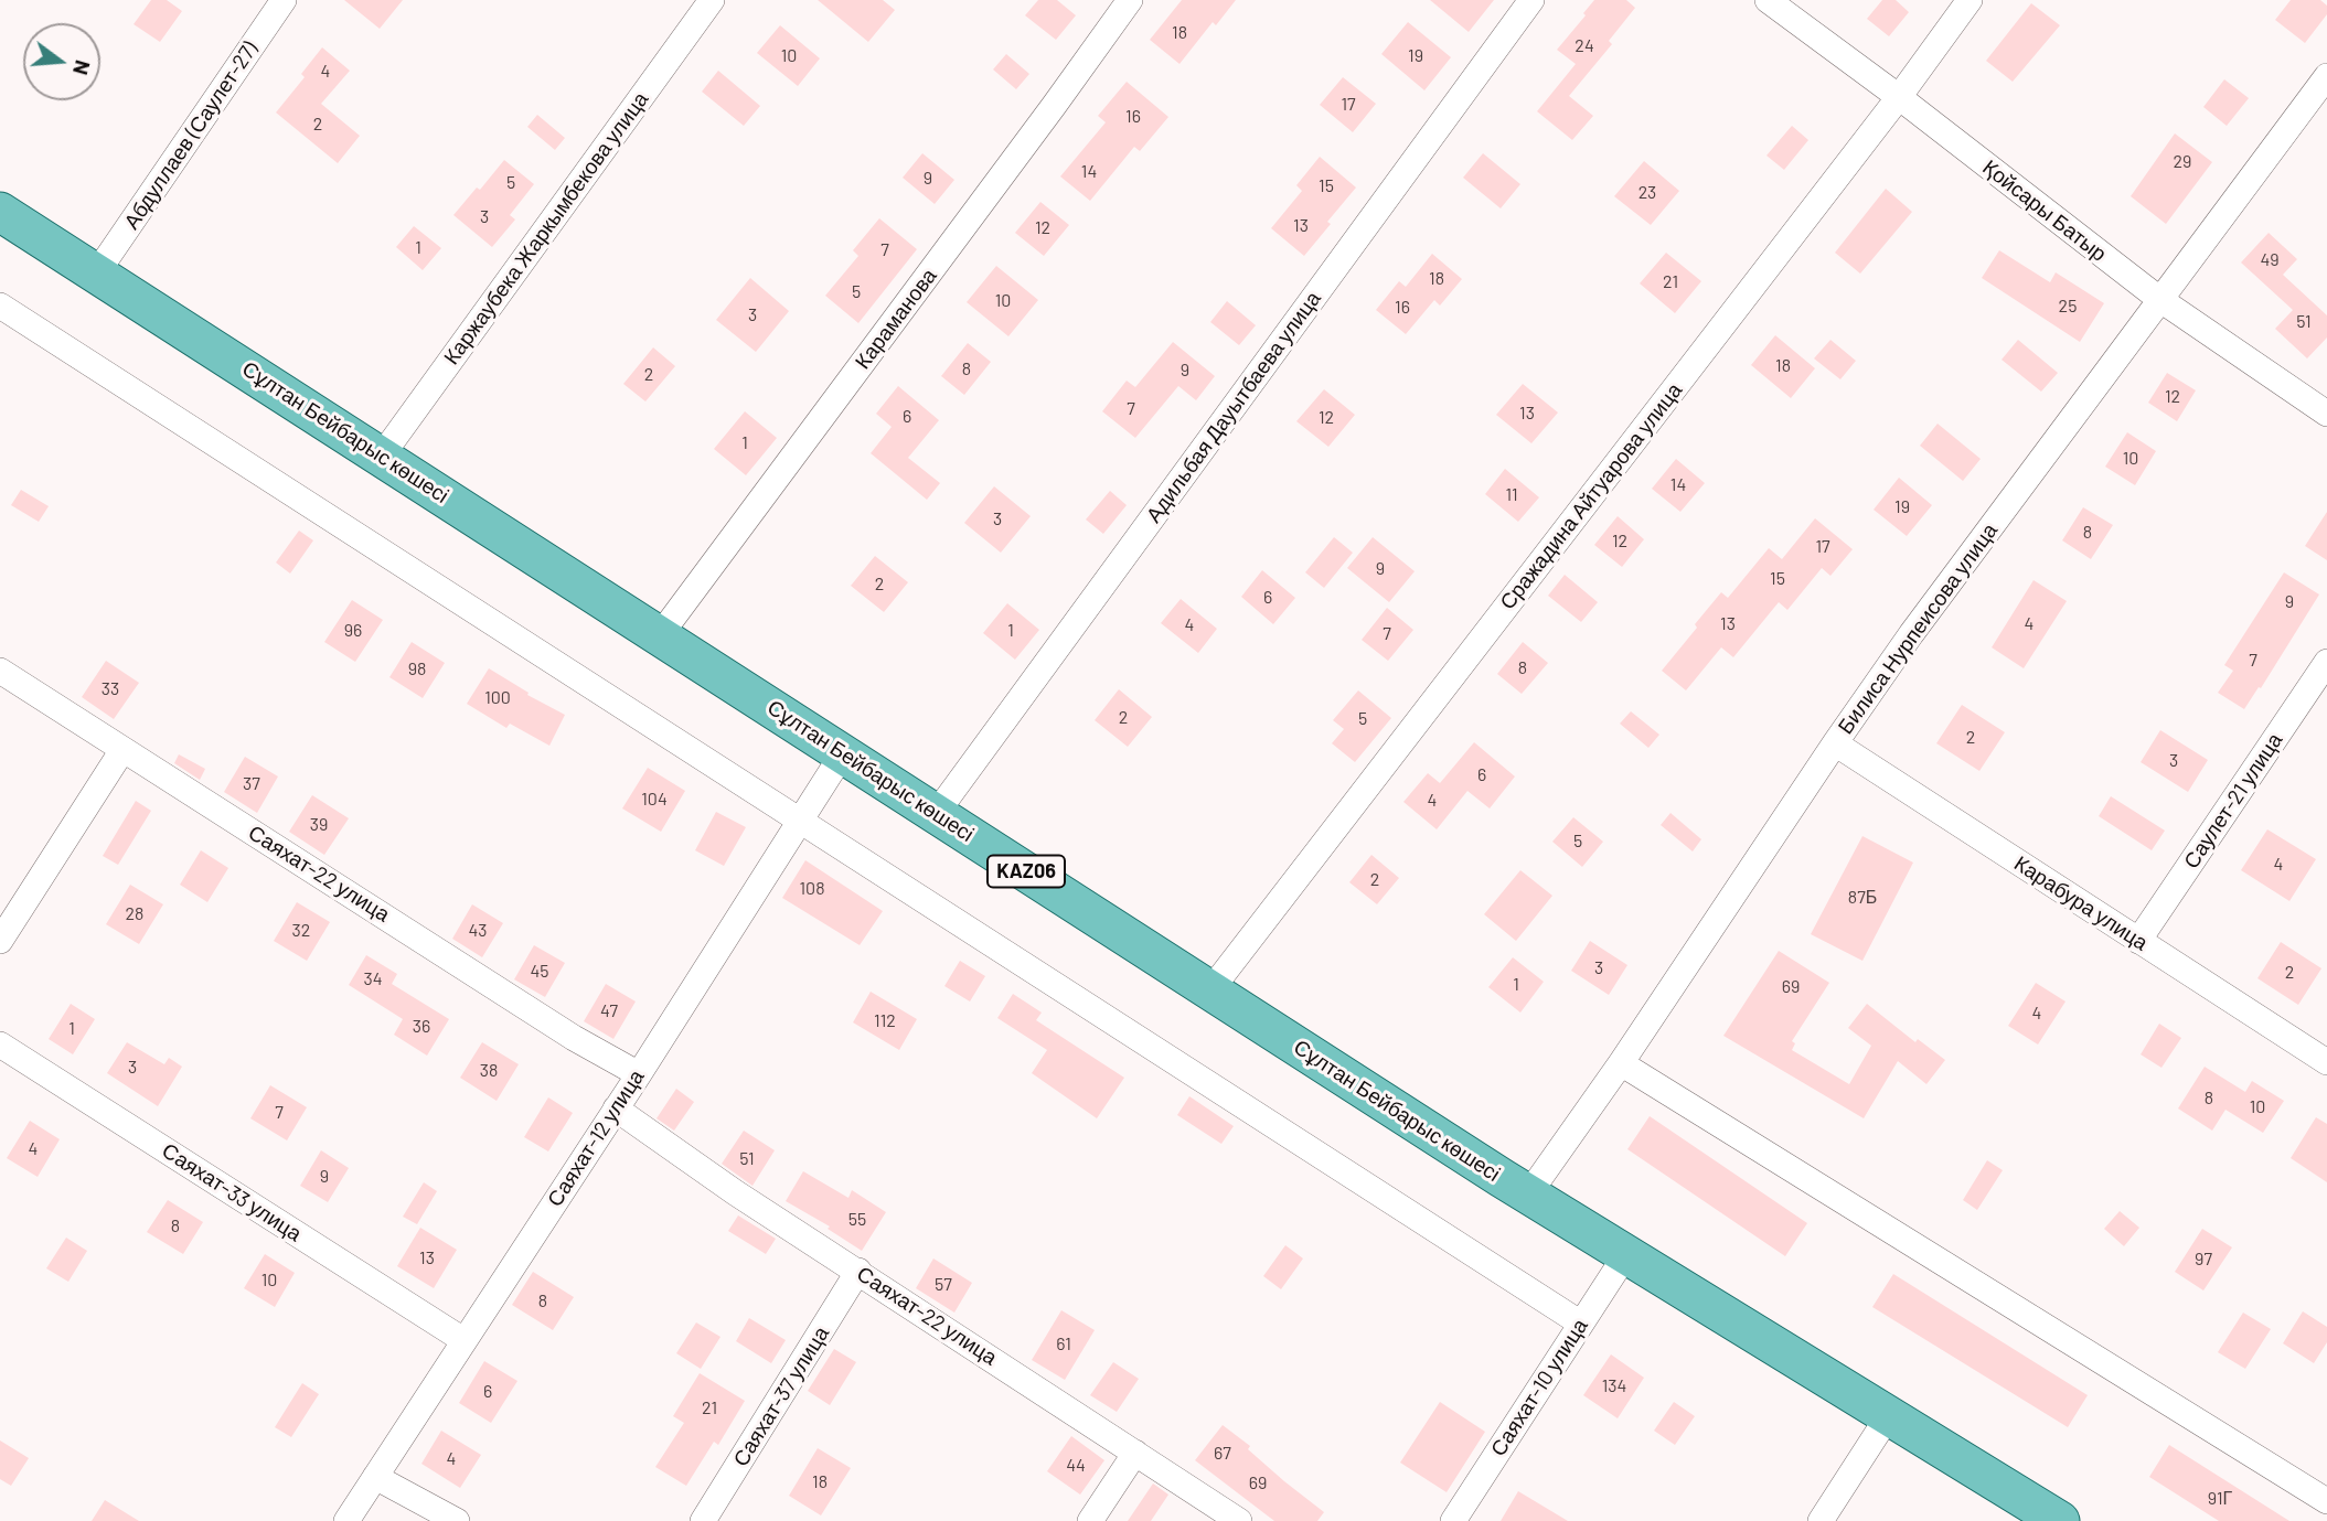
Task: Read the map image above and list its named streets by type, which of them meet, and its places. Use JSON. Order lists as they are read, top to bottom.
{
  "streets": {
    "main road": ["Сұлтан Бейбарыс көшесі", "KAZ06"],
    "street": [
      "Абдуллаев (Саулет-27)",
      "Қойсары Батыр",
      "Каржаубека Жаркымбекова улица",
      "Караманова",
      "Адильбая Дауытбаева улица",
      "Сражадина Айтуарова улица",
      "Билиса Нурпеисова улица",
      "Саулет-21 улица",
      "Саяхат-22 улица",
      "Карабура улица",
      "Саяхат-12 улица",
      "Саяхат-33 улица",
      "Саяхат-10 улица",
      "Саяхат-37 улица"
    ]
  },
  "crossings": [
    ["Абдуллаев (Саулет-27)", "Сұлтан Бейбарыс көшесі"],
    ["Қойсары Батыр", "Сражадина Айтуарова улица"],
    ["Қойсары Батыр", "Билиса Нурпеисова улица"],
    ["Каржаубека Жаркымбекова улица", "Сұлтан Бейбарыс көшесі"],
    ["Караманова", "Сұлтан Бейбарыс көшесі"],
    ["Адильбая Дауытбаева улица", "Сұлтан Бейбарыс көшесі"],
    ["Сұлтан Бейбарыс көшесі", "Сражадина Айтуарова улица"],
    ["Сұлтан Бейбарыс көшесі", "Билиса Нурпеисова улица"],
    ["Сұлтан Бейбарыс көшесі", "Саяхат-12 улица"],
    ["Сұлтан Бейбарыс көшесі", "Саяхат-10 улица"],
    ["Билиса Нурпеисова улица", "Карабура улица"],
    ["Саулет-21 улица", "Карабура улица"],
    ["Саяхат-22 улица", "Саяхат-12 улица"],
    ["Саяхат-22 улица", "Саяхат-37 улица"],
    ["Саяхат-12 улица", "Саяхат-33 улица"]
  ],
  "house_numbers": [
    "18",
    "24",
    "10",
    "19",
    "4",
    "17",
    "16",
    "2",
    "29",
    "14",
    "9",
    "5",
    "15",
    "23",
    "3",
    "13",
    "12",
    "1",
    "7",
    "49",
    "18",
    "21",
    "5",
    "10",
    "25",
    "16",
    "3",
    "51",
    "18",
    "8",
    "9",
    "2",
    "12",
    "7",
    "13",
    "6",
    "12",
    "1",
    "10",
    "14",
    "11",
    "19",
    "3",
    "8",
    "12",
    "17",
    "9",
    "15",
    "2",
    "6",
    "9",
    "13",
    "4",
    "4",
    "96",
    "1",
    "7",
    "7",
    "8",
    "98",
    "33",
    "100",
    "2",
    "5",
    "2",
    "3",
    "6",
    "37",
    "104",
    "4",
    "39",
    "5",
    "4",
    "2",
    "108",
    "87Б",
    "28",
    "32",
    "43",
    "3",
    "45",
    "2",
    "34",
    "1",
    "69",
    "47",
    "4",
    "112",
    "36",
    "1",
    "3",
    "38",
    "8",
    "10",
    "7",
    "4",
    "51",
    "9",
    "55",
    "8",
    "13",
    "97",
    "10",
    "57",
    "8",
    "61",
    "134",
    "6",
    "21",
    "67",
    "4",
    "44",
    "18",
    "69",
    "91Г"
  ],
  "north": "right"
}
